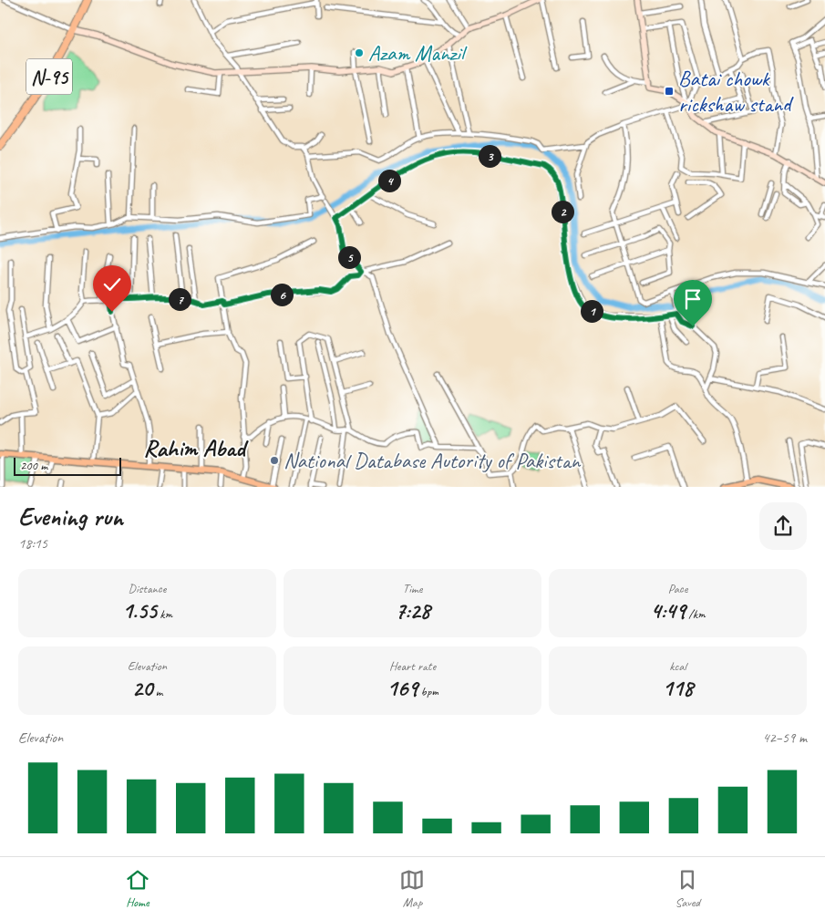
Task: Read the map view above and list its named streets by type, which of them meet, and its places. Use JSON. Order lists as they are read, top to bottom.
{
  "streets": {
    "highway": ["N-95"]
  },
  "districts": ["Rahim Abad"],
  "places": {
    "other": ["Azam Manzil", "National Database Autority of Pakistan"],
    "transit": ["Batai chowk rickshaw stand"]
  },
  "scale_bar": "200 m",
  "page": {
    "pins": [
      "3",
      "4",
      "2",
      "5",
      "6",
      "7",
      "1"
    ],
    "scale": "200 m",
    "heading": ["Evening run", "18:15"],
    "stats": [
      ["Distance", "1.55 km"],
      ["Time", "7:28"],
      ["Pace", "4:49 /km"],
      ["Elevation", "20 m"],
      ["Heart rate", "169 bpm"],
      ["kcal", "118"]
    ],
    "chart": ["Elevation", "42–59 m"],
    "tabs": ["Home", "Map", "Saved"]
  }
}
